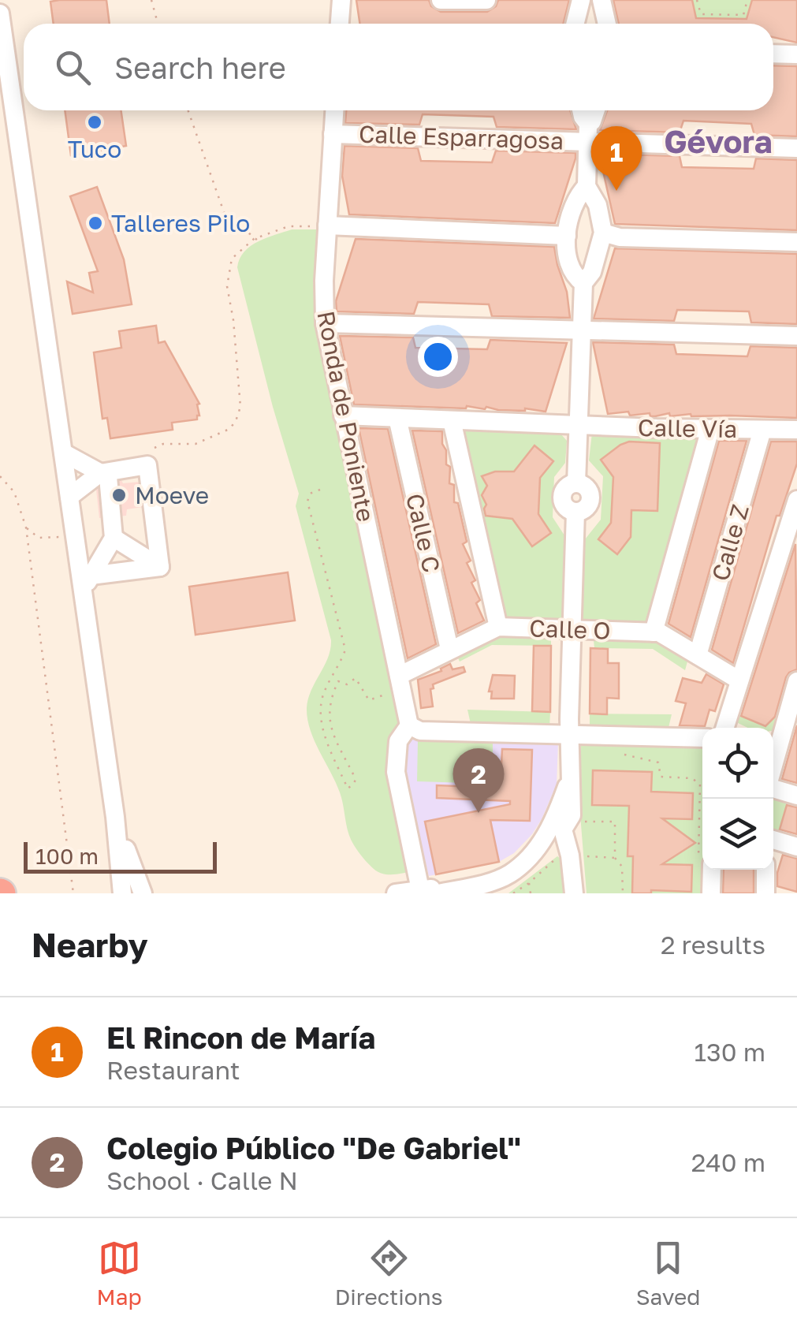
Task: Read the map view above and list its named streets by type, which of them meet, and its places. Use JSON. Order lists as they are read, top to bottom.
{
  "streets": {
    "street": [
      "Calle Esparragosa",
      "Ronda de Poniente",
      "Calle Vía",
      "Calle C",
      "Calle Z",
      "Calle O"
    ]
  },
  "crossings": [
    ["Calle Esparragosa", "Ronda de Poniente"],
    ["Ronda de Poniente", "Calle Vía"],
    ["Ronda de Poniente", "Calle O"],
    ["Calle Vía", "Calle C"],
    ["Calle Vía", "Calle Z"],
    ["Calle C", "Calle O"],
    ["Calle Z", "Calle O"]
  ],
  "districts": ["Gévora"],
  "places": ["Tuco", "Talleres Pilo", "Moeve"],
  "scale_bar": "100 m",
  "page": {
    "search": "Search here",
    "pins": ["1", "2"],
    "scale": "100 m",
    "heading": ["Nearby", "2 results"],
    "list": [
      {
        "mark": "1",
        "name": "El Rincon de María",
        "note": "Restaurant",
        "value": "130 m"
      },
      {
        "mark": "2",
        "name": "Colegio Público \"De Gabriel\"",
        "note": "School · Calle N",
        "value": "240 m"
      }
    ],
    "nav": ["Map", "Directions", "Saved"]
  }
}
